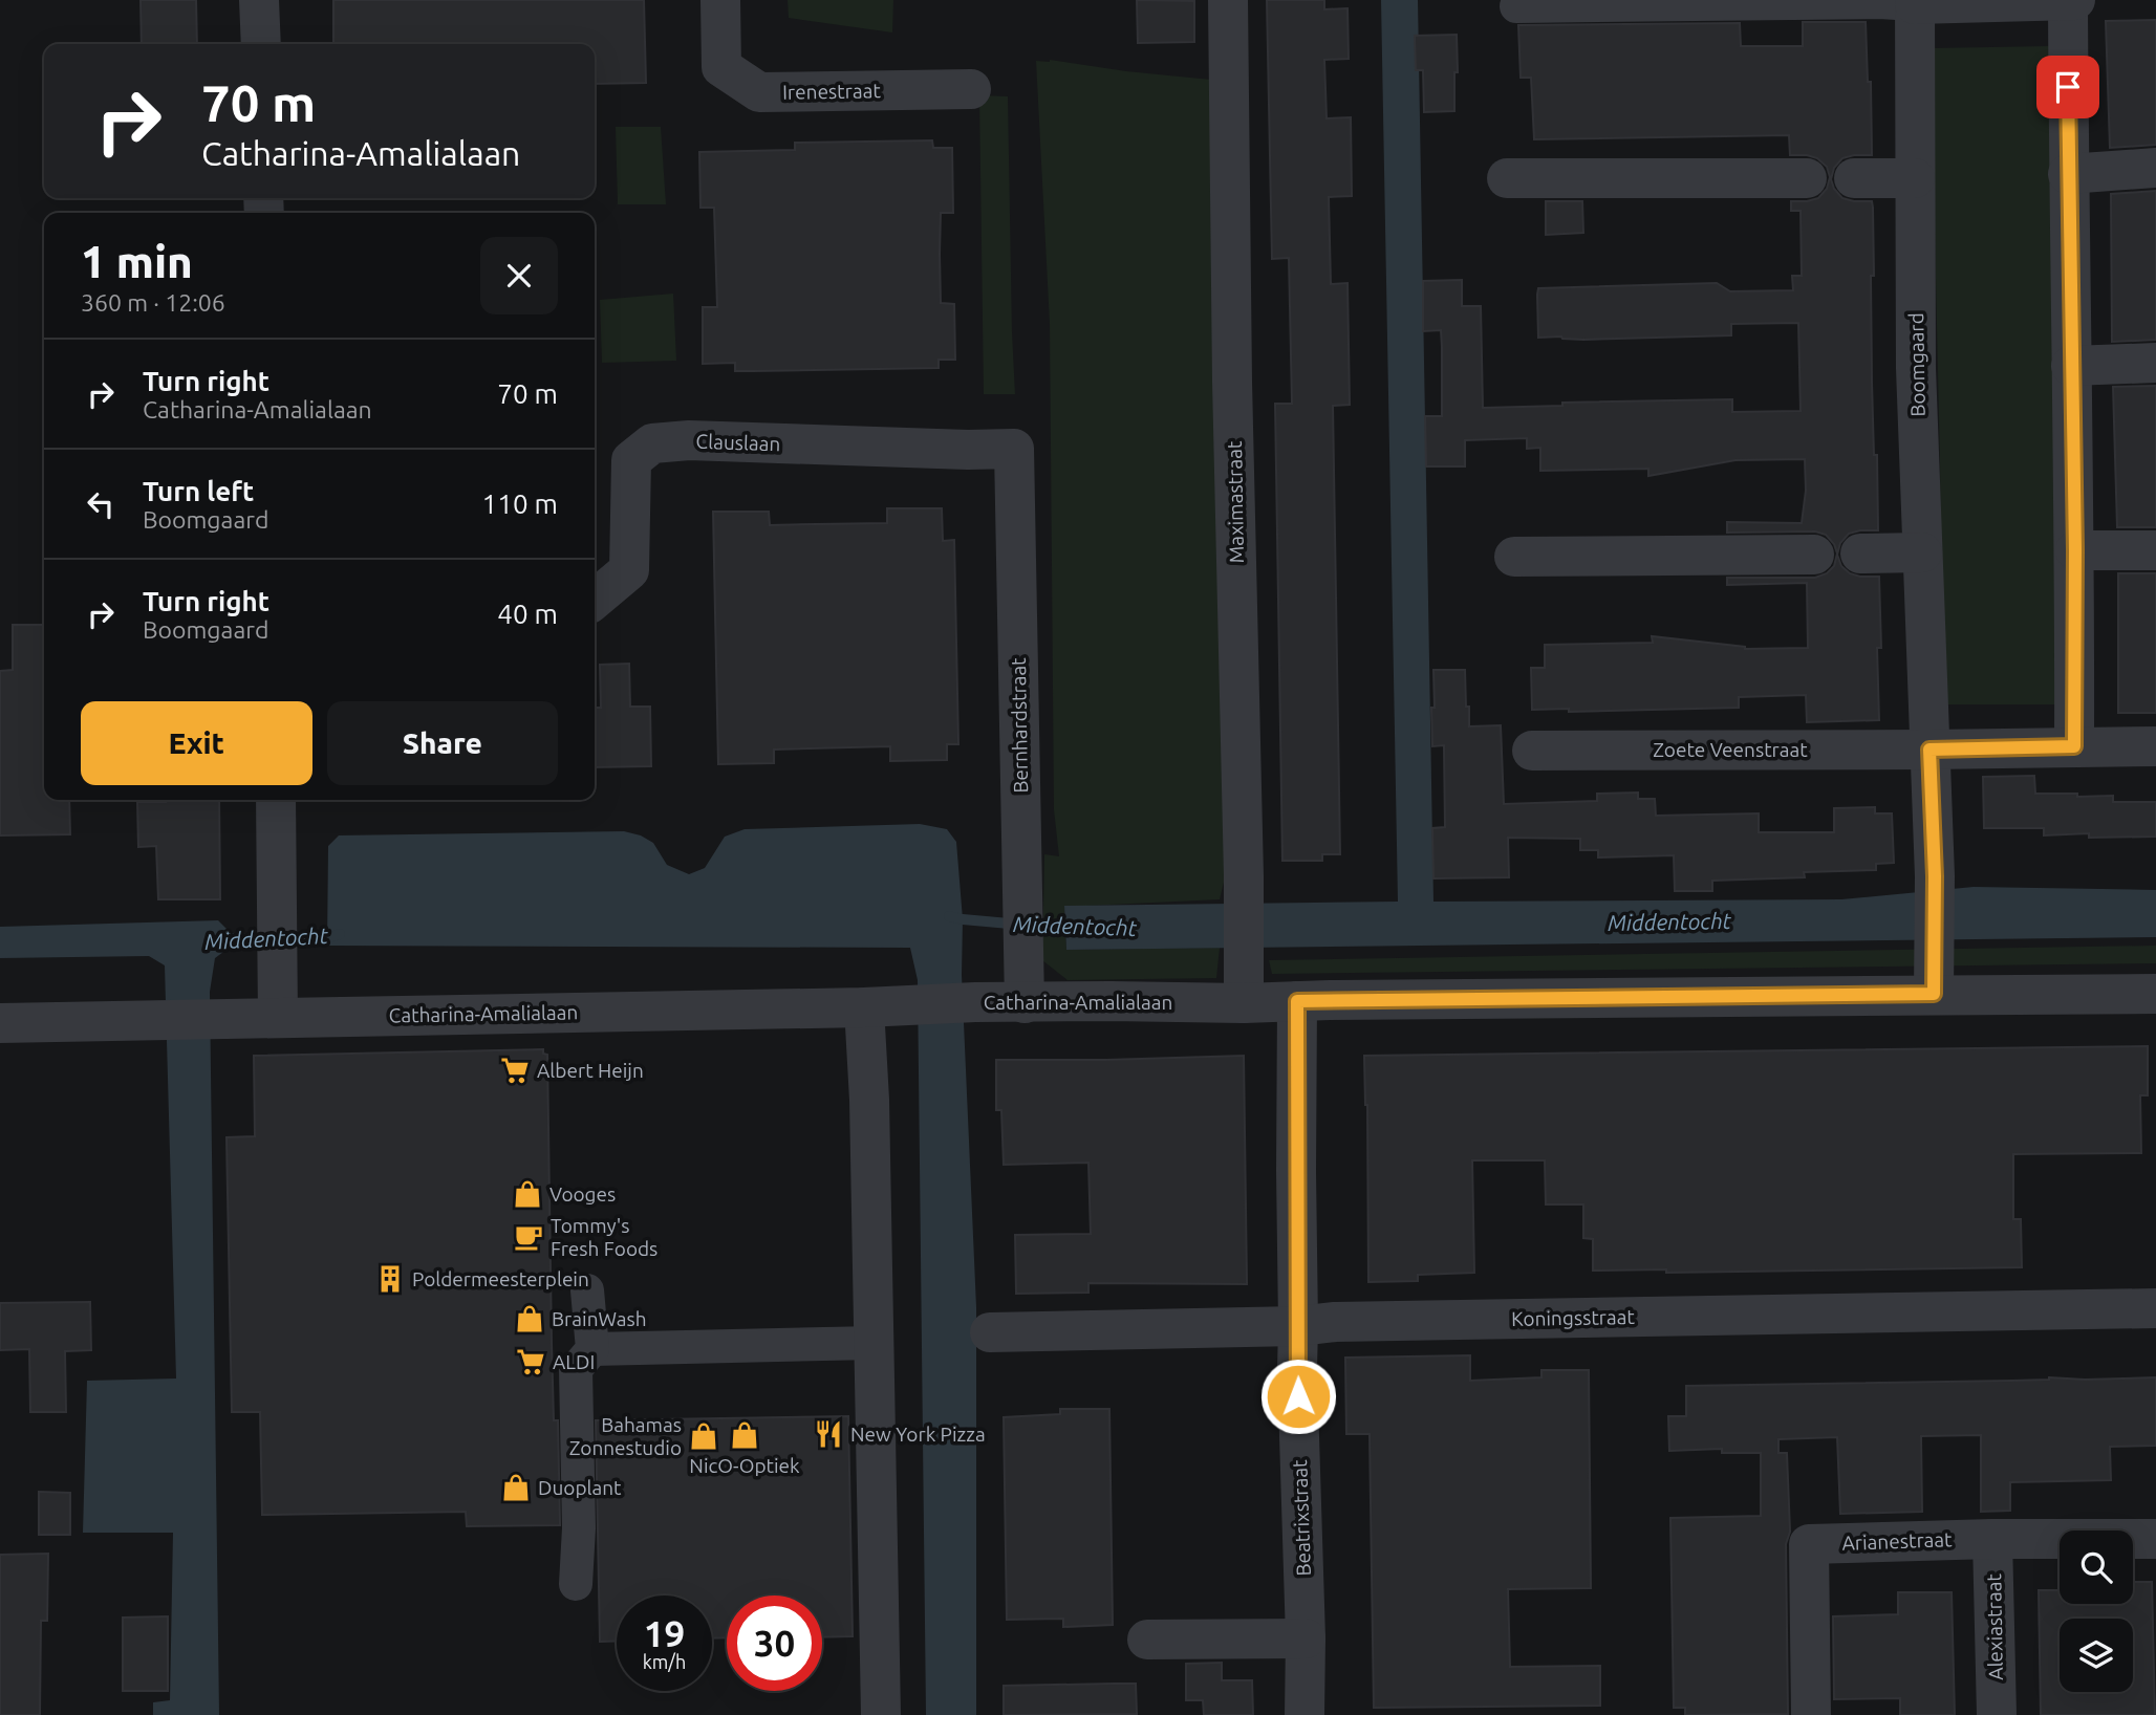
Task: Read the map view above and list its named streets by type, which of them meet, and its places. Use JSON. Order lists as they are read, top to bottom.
{
  "streets": {
    "street": [
      "Irenestraat",
      "Boomgaard",
      "Clauslaan",
      "Maximastraat",
      "Bernhardstraat",
      "Zoete Veenstraat",
      "Catharina-Amalialaan",
      "Koningsstraat",
      "Beatrixstraat",
      "Arianestraat",
      "Alexiastraat"
    ]
  },
  "crossings": [
    ["Boomgaard", "Zoete Veenstraat"],
    ["Boomgaard", "Catharina-Amalialaan"],
    ["Clauslaan", "Bernhardstraat"],
    ["Maximastraat", "Catharina-Amalialaan"],
    ["Bernhardstraat", "Catharina-Amalialaan"],
    ["Catharina-Amalialaan", "Beatrixstraat"],
    ["Koningsstraat", "Beatrixstraat"],
    ["Arianestraat", "Alexiastraat"]
  ],
  "water": ["Middentocht"],
  "places": {
    "supermarket": ["Albert Heijn", "ALDI"],
    "shop": [
      "Vooges",
      "BrainWash",
      "NicO-Optiek",
      "Bahamas Zonnestudio",
      "Duoplant"
    ],
    "cafe": ["Tommy's Fresh Foods"],
    "building": ["Poldermeesterplein"],
    "restaurant": ["New York Pizza"]
  },
  "page": {
    "turn": ["70 m", "Catharina-Amalialaan"],
    "heading": ["1 min", "360 m · 12:06"],
    "list": [
      {
        "name": "Turn right",
        "note": "Catharina-Amalialaan",
        "value": "70 m"
      },
      {
        "name": "Turn left",
        "note": "Boomgaard",
        "value": "110 m"
      },
      {
        "name": "Turn right",
        "note": "Boomgaard",
        "value": "40 m"
      }
    ],
    "buttons": ["Exit", "Share"],
    "speed": "19 km/h",
    "limit": "30"
  }
}
